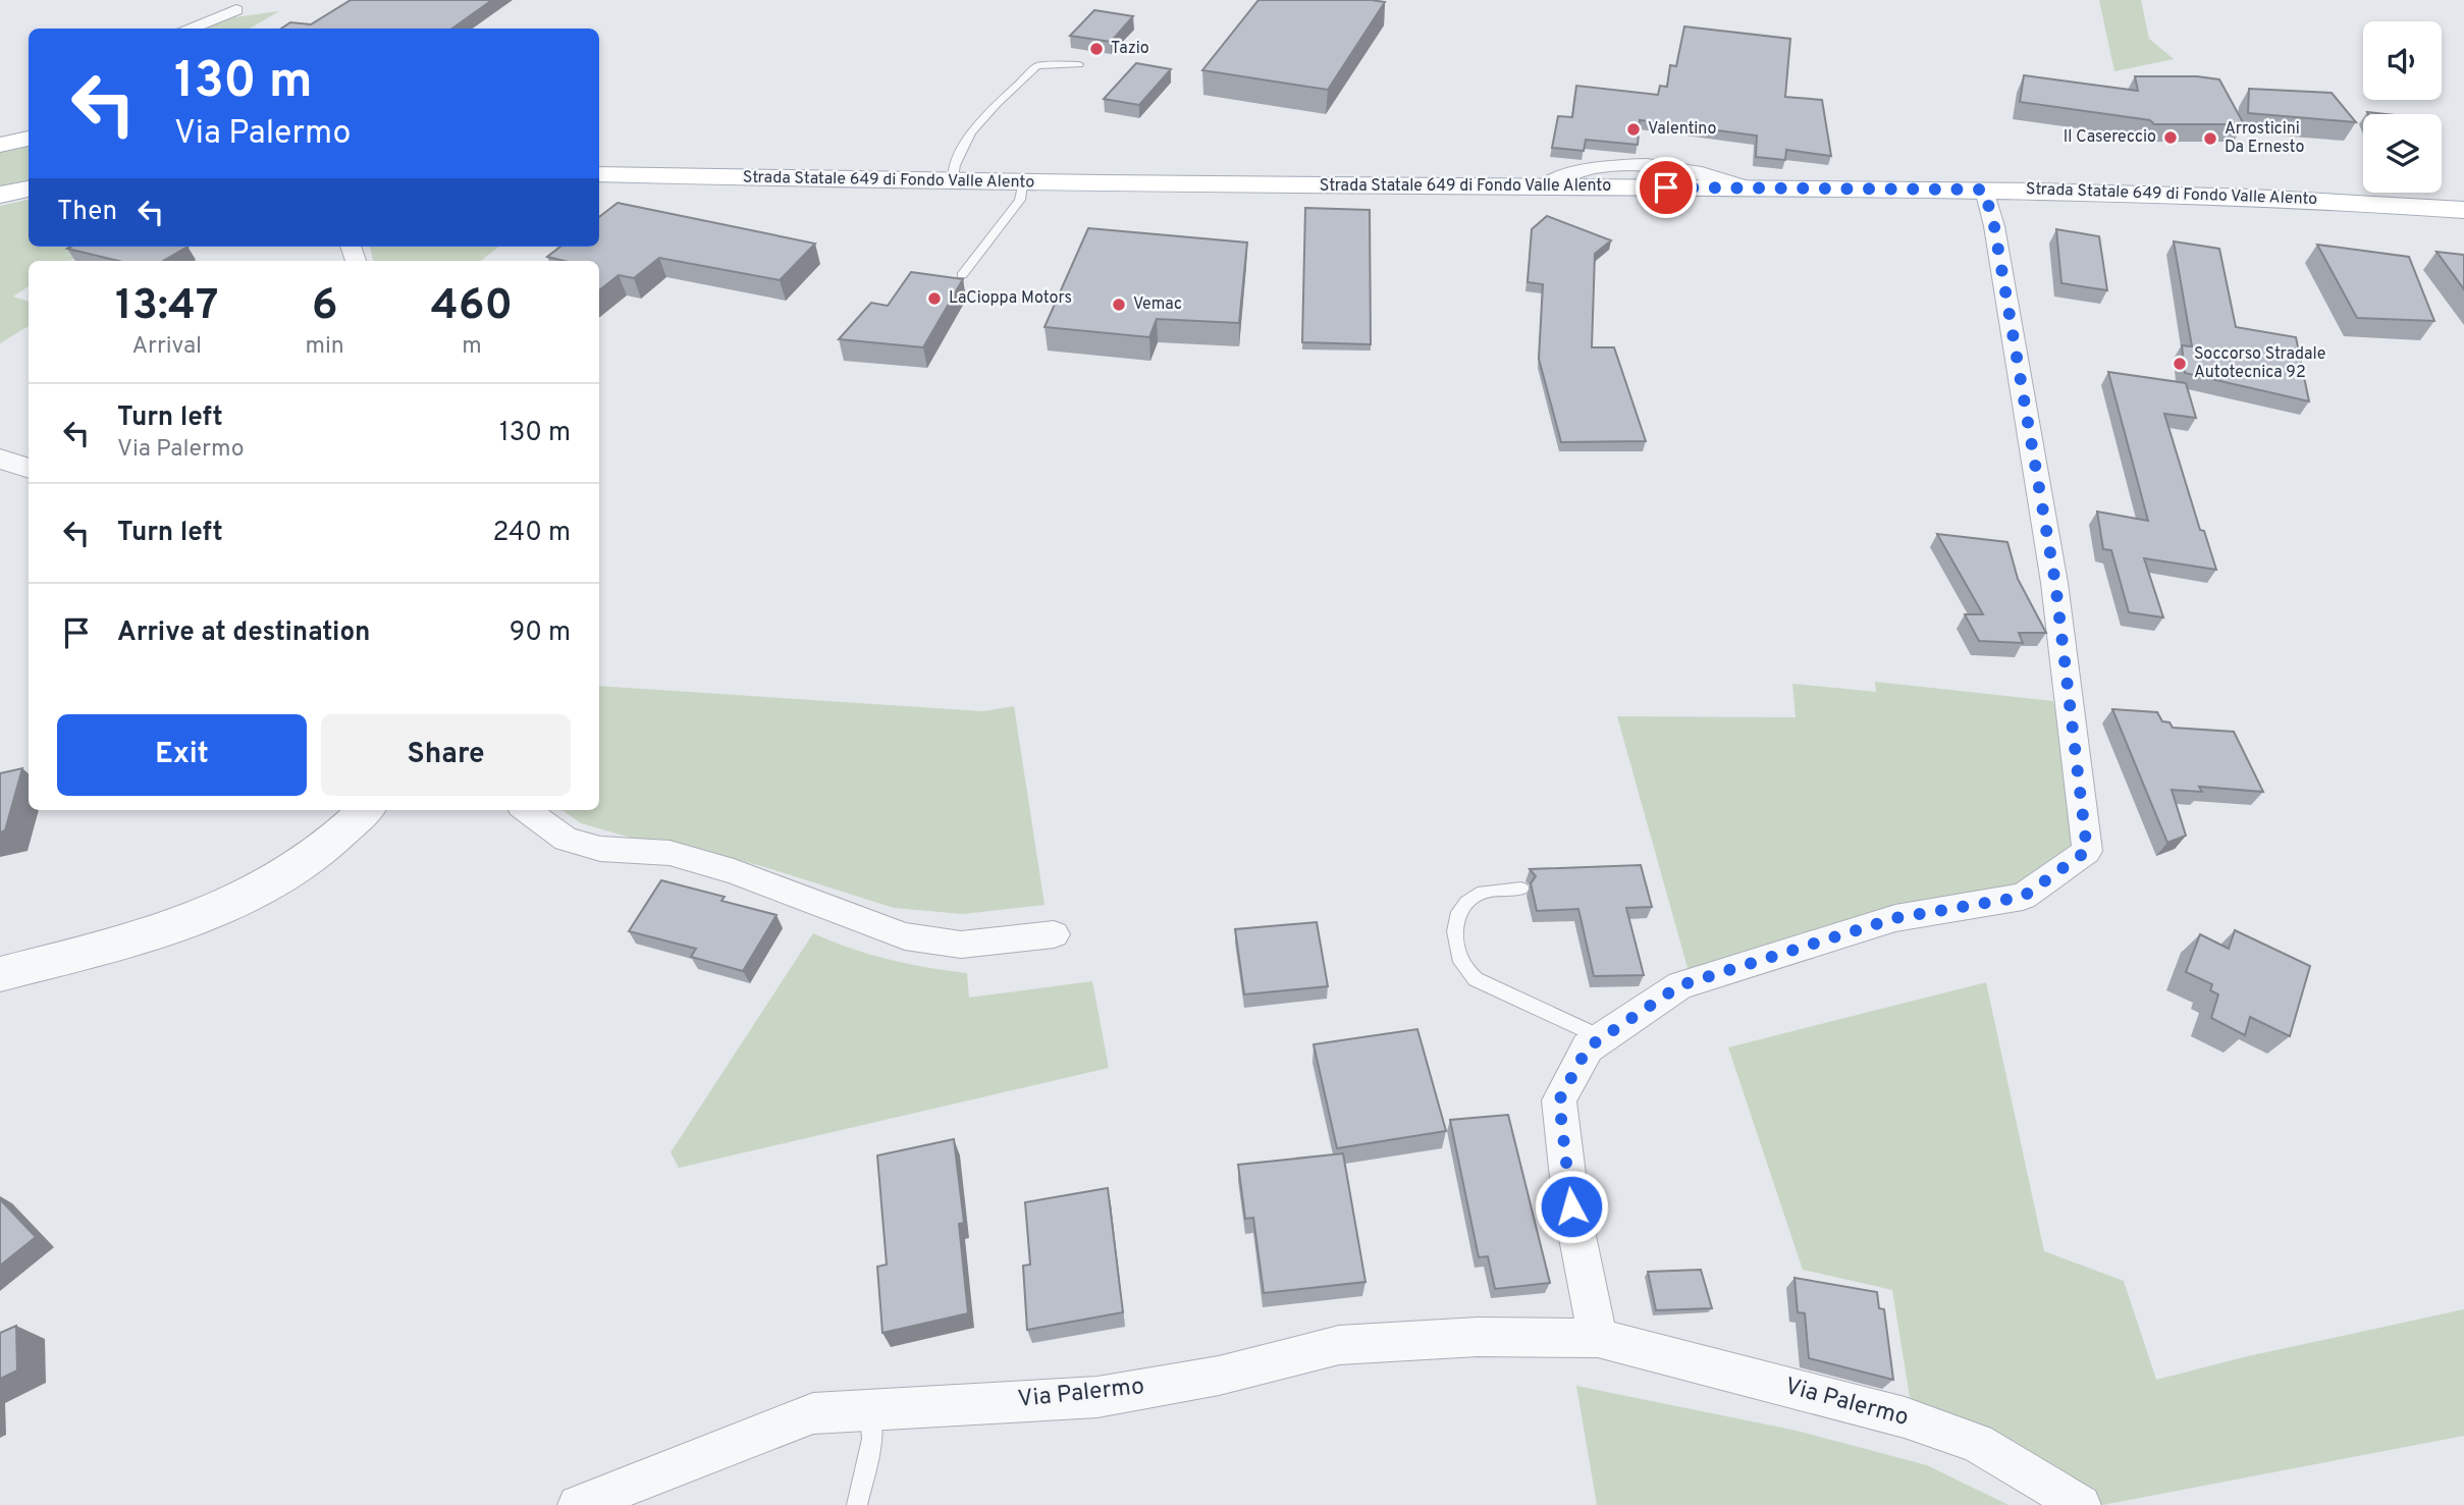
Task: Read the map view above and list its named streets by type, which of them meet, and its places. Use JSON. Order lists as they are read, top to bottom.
{
  "streets": {
    "main road": ["Strada Statale 649 di Fondo Valle Alento"],
    "street": ["Via Palermo"]
  },
  "places": [
    "Tazio",
    "Valentino",
    "Il Casereccio",
    "Arrosticini Da Ernesto",
    "LaCioppa Motors",
    "Vemac",
    "Soccorso Stradale Autotecnica 92"
  ],
  "page": {
    "turn": ["130 m", "Via Palermo"],
    "then": "Then",
    "eta": [
      "13:47",
      "Arrival",
      "6",
      "min",
      "460",
      "m"
    ],
    "list": [
      {
        "name": "Turn left",
        "note": "Via Palermo",
        "value": "130 m"
      },
      {
        "name": "Turn left",
        "value": "240 m"
      },
      {
        "name": "Arrive at destination",
        "value": "90 m"
      }
    ],
    "buttons": ["Exit", "Share"]
  }
}
